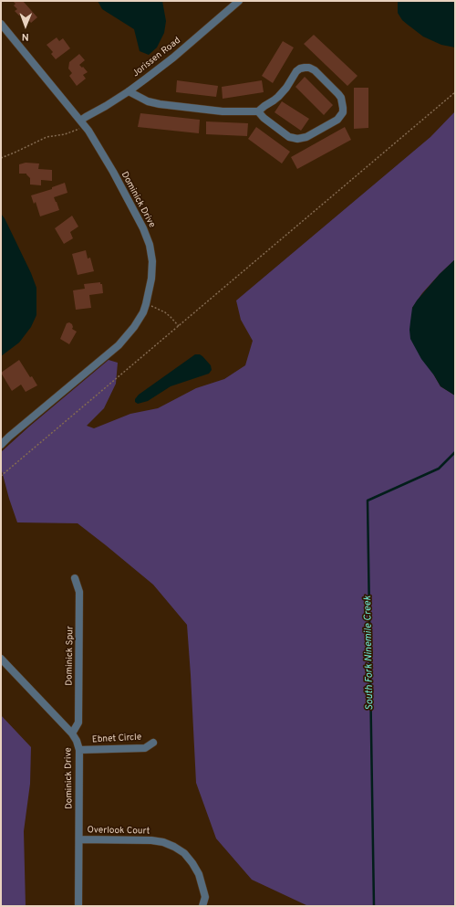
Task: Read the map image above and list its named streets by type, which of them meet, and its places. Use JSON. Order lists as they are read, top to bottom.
{
  "streets": {
    "street": [
      "Jorissen Road",
      "Dominick Drive",
      "Dominick Spur",
      "Ebnet Circle",
      "Overlook Court"
    ]
  },
  "crossings": [
    ["Jorissen Road", "Dominick Drive"],
    ["Dominick Drive", "Dominick Spur"],
    ["Dominick Drive", "Ebnet Circle"],
    ["Dominick Drive", "Overlook Court"]
  ],
  "water": ["South Fork Ninemile Creek"],
  "north": "bottom"
}
